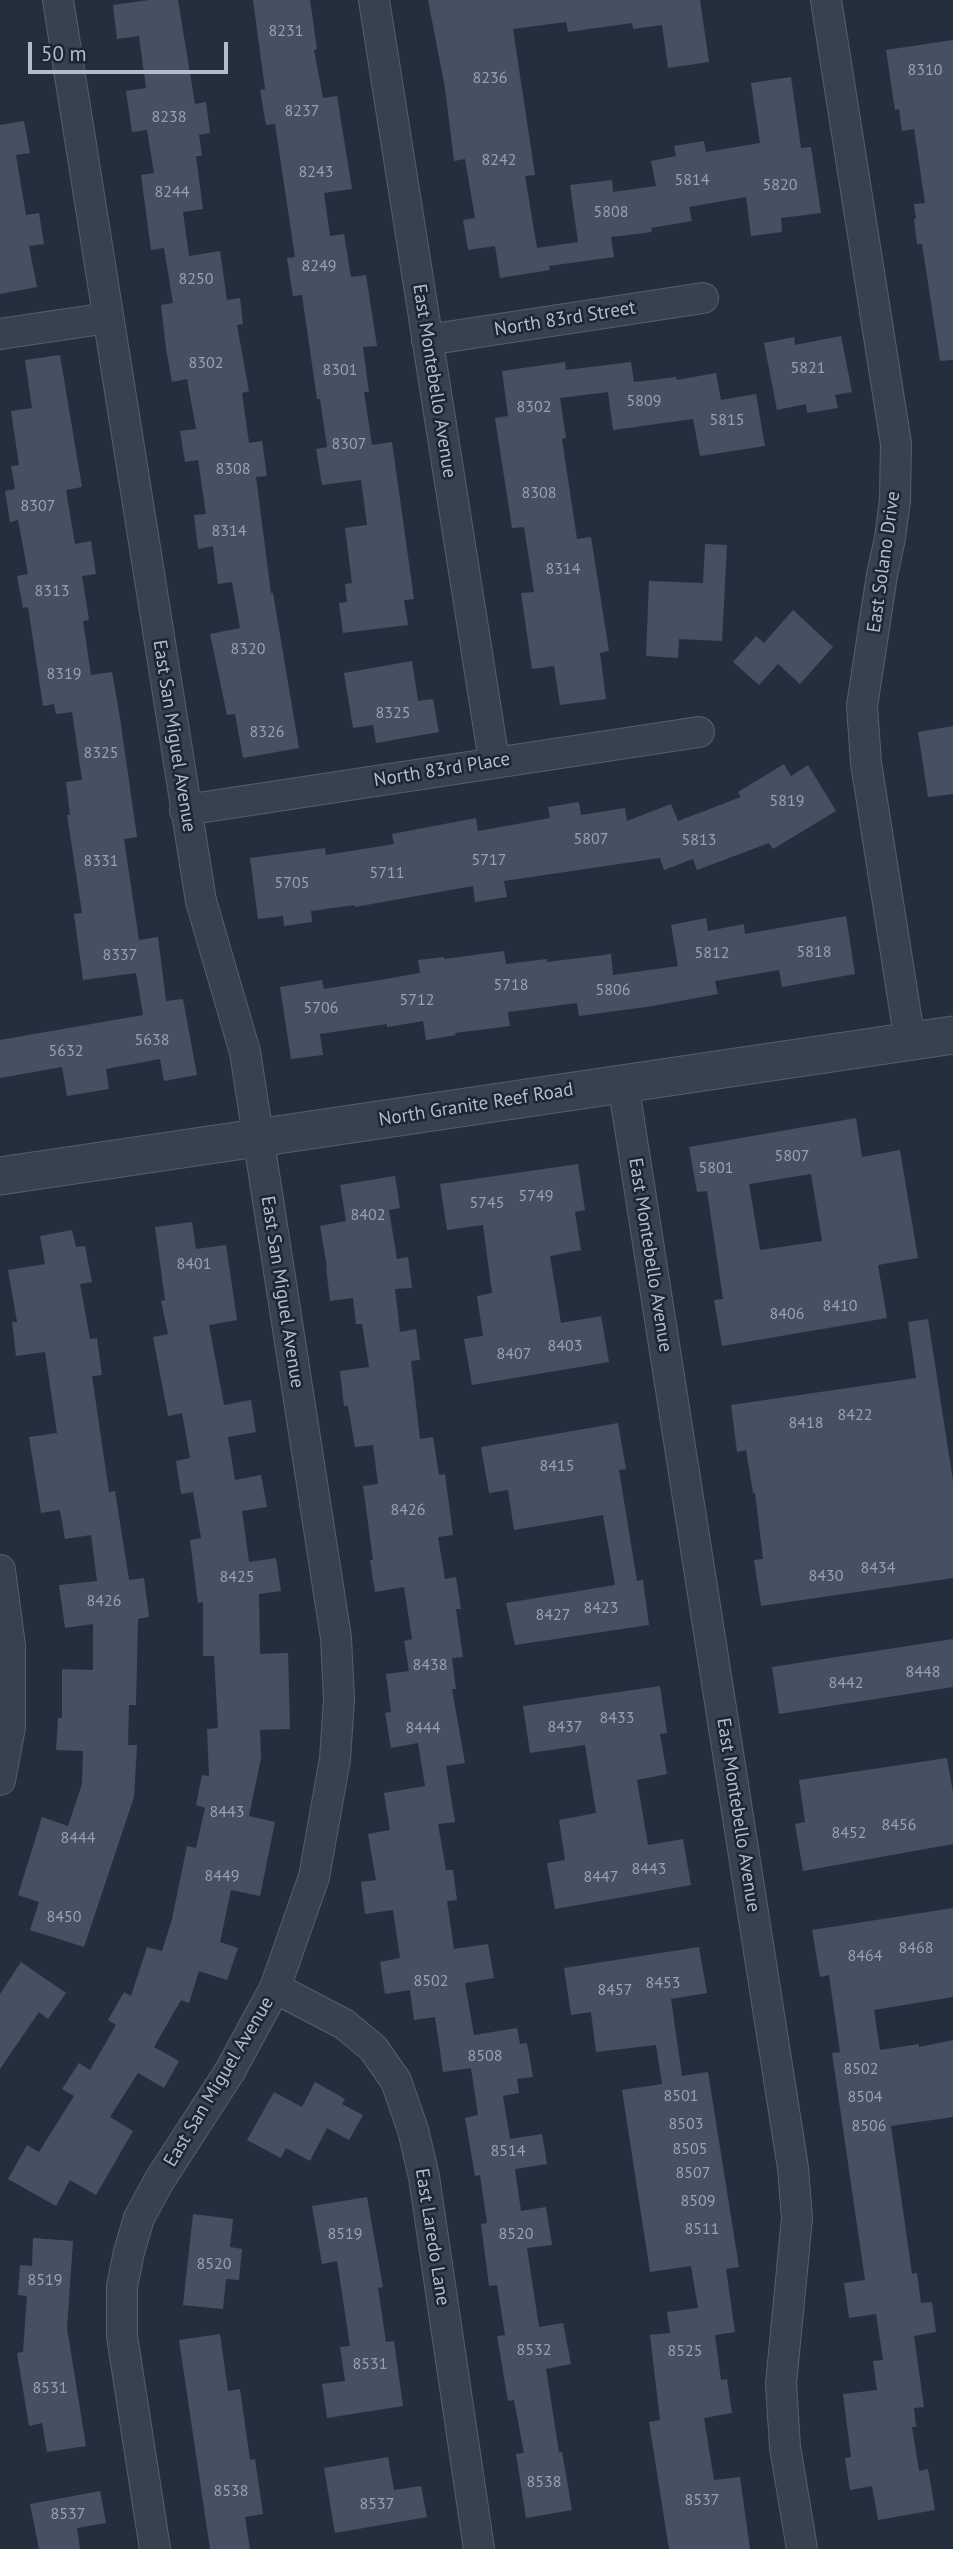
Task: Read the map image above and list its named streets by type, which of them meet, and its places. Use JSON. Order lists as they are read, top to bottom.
{
  "streets": {
    "street": [
      "North 83rd Street",
      "East Montebello Avenue",
      "East Solano Drive",
      "East San Miguel Avenue",
      "North 83rd Place",
      "North Granite Reef Road",
      "East Laredo Lane"
    ]
  },
  "crossings": [
    ["North 83rd Street", "East Montebello Avenue"],
    ["East Montebello Avenue", "North 83rd Place"],
    ["East Montebello Avenue", "North Granite Reef Road"],
    ["East Solano Drive", "North Granite Reef Road"],
    ["East San Miguel Avenue", "North 83rd Place"],
    ["East San Miguel Avenue", "North Granite Reef Road"],
    ["East San Miguel Avenue", "East Laredo Lane"]
  ],
  "house_numbers": [
    "8231",
    "8310",
    "8236",
    "8237",
    "8238",
    "8242",
    "8243",
    "5814",
    "5820",
    "8244",
    "5808",
    "8249",
    "8250",
    "8302",
    "5821",
    "8301",
    "5809",
    "8302",
    "5815",
    "8307",
    "8308",
    "8308",
    "8307",
    "8314",
    "8314",
    "8313",
    "8320",
    "8319",
    "8325",
    "8326",
    "8325",
    "5819",
    "5807",
    "5813",
    "5717",
    "8331",
    "5711",
    "5705",
    "5818",
    "5812",
    "8337",
    "5718",
    "5806",
    "5712",
    "5706",
    "5638",
    "5632",
    "5807",
    "5801",
    "5749",
    "5745",
    "8402",
    "8401",
    "8410",
    "8406",
    "8403",
    "8407",
    "8422",
    "8418",
    "8415",
    "8426",
    "8434",
    "8430",
    "8425",
    "8426",
    "8423",
    "8427",
    "8438",
    "8448",
    "8442",
    "8433",
    "8437",
    "8444",
    "8443",
    "8456",
    "8452",
    "8444",
    "8443",
    "8449",
    "8447",
    "8450",
    "8468",
    "8464",
    "8502",
    "8453",
    "8457",
    "8508",
    "8502",
    "8501",
    "8504",
    "8503",
    "8506",
    "8505",
    "8514",
    "8507",
    "8509",
    "8511",
    "8519",
    "8520",
    "8520",
    "8519",
    "8532",
    "8525",
    "8531",
    "8531",
    "8538",
    "8538",
    "8537",
    "8537",
    "8537"
  ],
  "scale_bar": "50 m"
}
